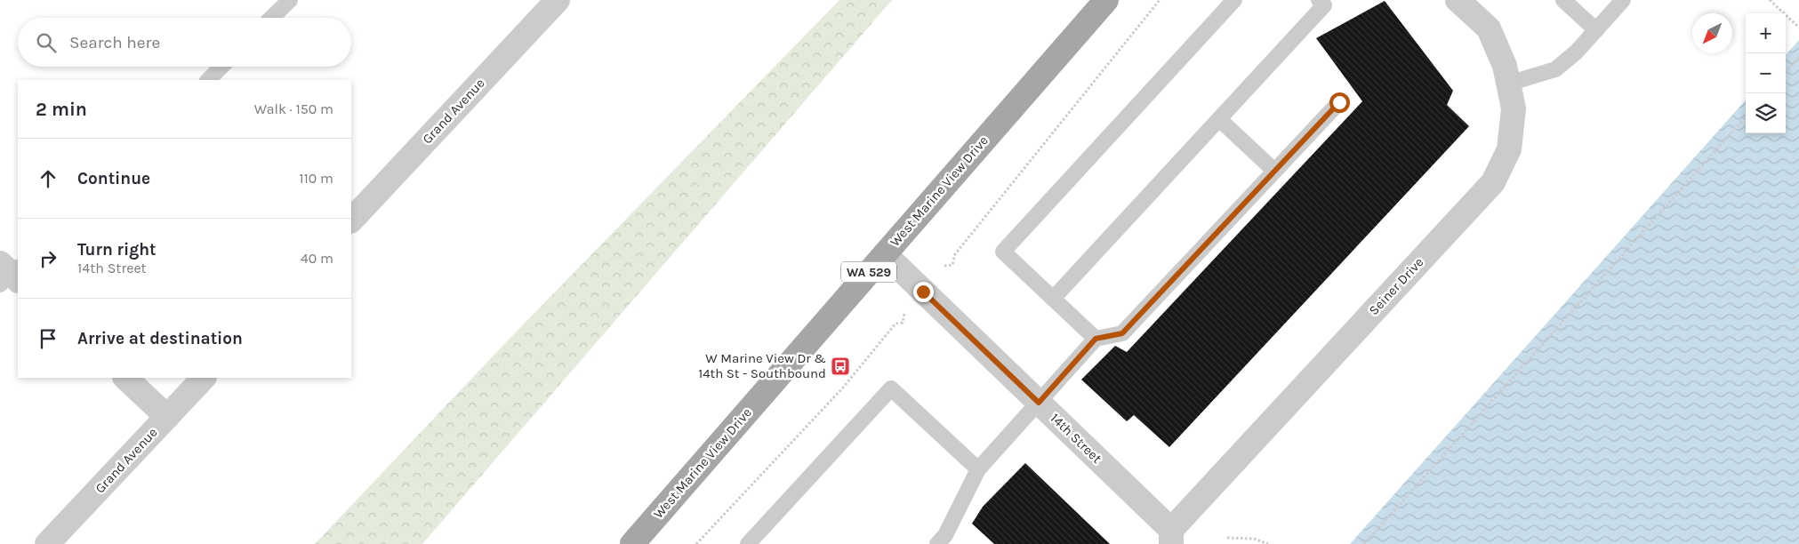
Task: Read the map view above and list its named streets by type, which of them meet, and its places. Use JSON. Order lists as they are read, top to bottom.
{
  "streets": {
    "main road": ["West Marine View Drive", "WA 529"],
    "street": ["Grand Avenue", "Seiner Drive", "14th Street"]
  },
  "crossings": [
    ["West Marine View Drive", "14th Street"],
    ["Seiner Drive", "14th Street"]
  ],
  "places": {
    "bus stop": ["W Marine View Dr & 14th St - Southbound"]
  },
  "north": "bottom left",
  "page": {
    "map_buttons": ["+", "−"],
    "search": "Search here",
    "heading": ["2 min", "Walk · 150 m"],
    "list": [
      ["Continue", "110 m"],
      ["Turn right", "14th Street", "40 m"],
      "Arrive at destination"
    ]
  }
}
